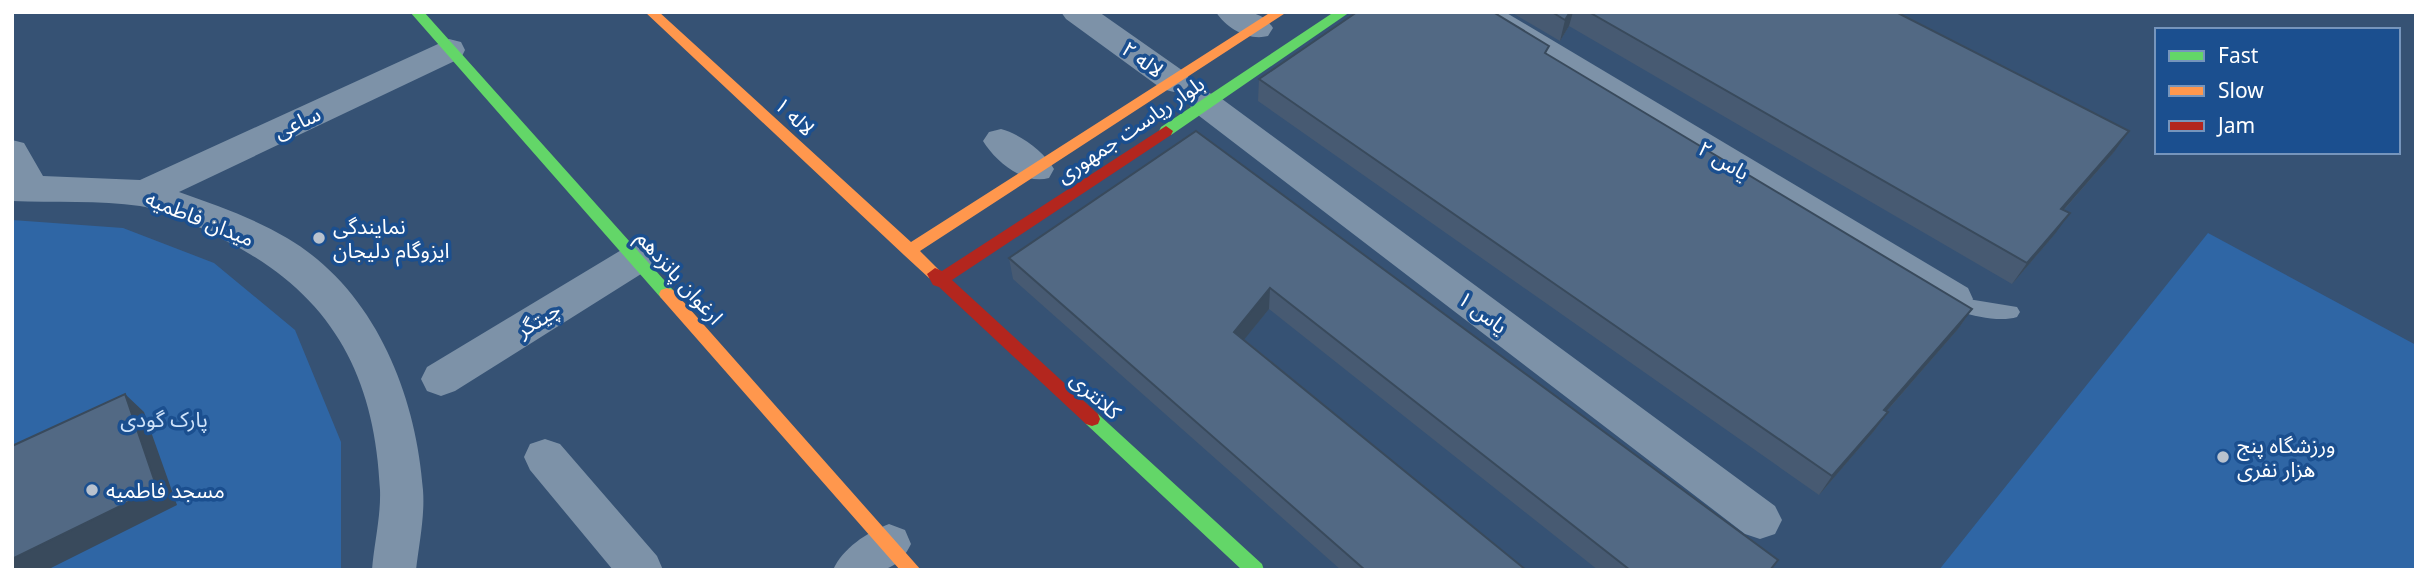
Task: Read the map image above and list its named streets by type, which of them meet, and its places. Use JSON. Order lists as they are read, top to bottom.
{
  "streets": {
    "street": [
      "لاله ۲",
      "لاله ۱",
      "ساعی",
      "بلوار ریاست جمهوری",
      "یاس ۲",
      "میدان فاطمیه",
      "ارغوان پانزدهم",
      "یاس ۱",
      "چیتگر",
      "کلانتری"
    ]
  },
  "crossings": [
    ["لاله ۲", "بلوار ریاست جمهوری"],
    ["لاله ۱", "بلوار ریاست جمهوری"],
    ["لاله ۱", "کلانتری"],
    ["ساعی", "میدان فاطمیه"],
    ["ساعی", "ارغوان پانزدهم"],
    ["بلوار ریاست جمهوری", "یاس ۱"],
    ["بلوار ریاست جمهوری", "کلانتری"],
    ["ارغوان پانزدهم", "چیتگر"]
  ],
  "parks": ["پارک گودی"],
  "places": ["نمایندگی ایزوگام دلیجان", "ورزشگاه پنج هزار نفری", "مسجد فاطمیه"],
  "legend": ["Fast", "Slow", "Jam"]
}
